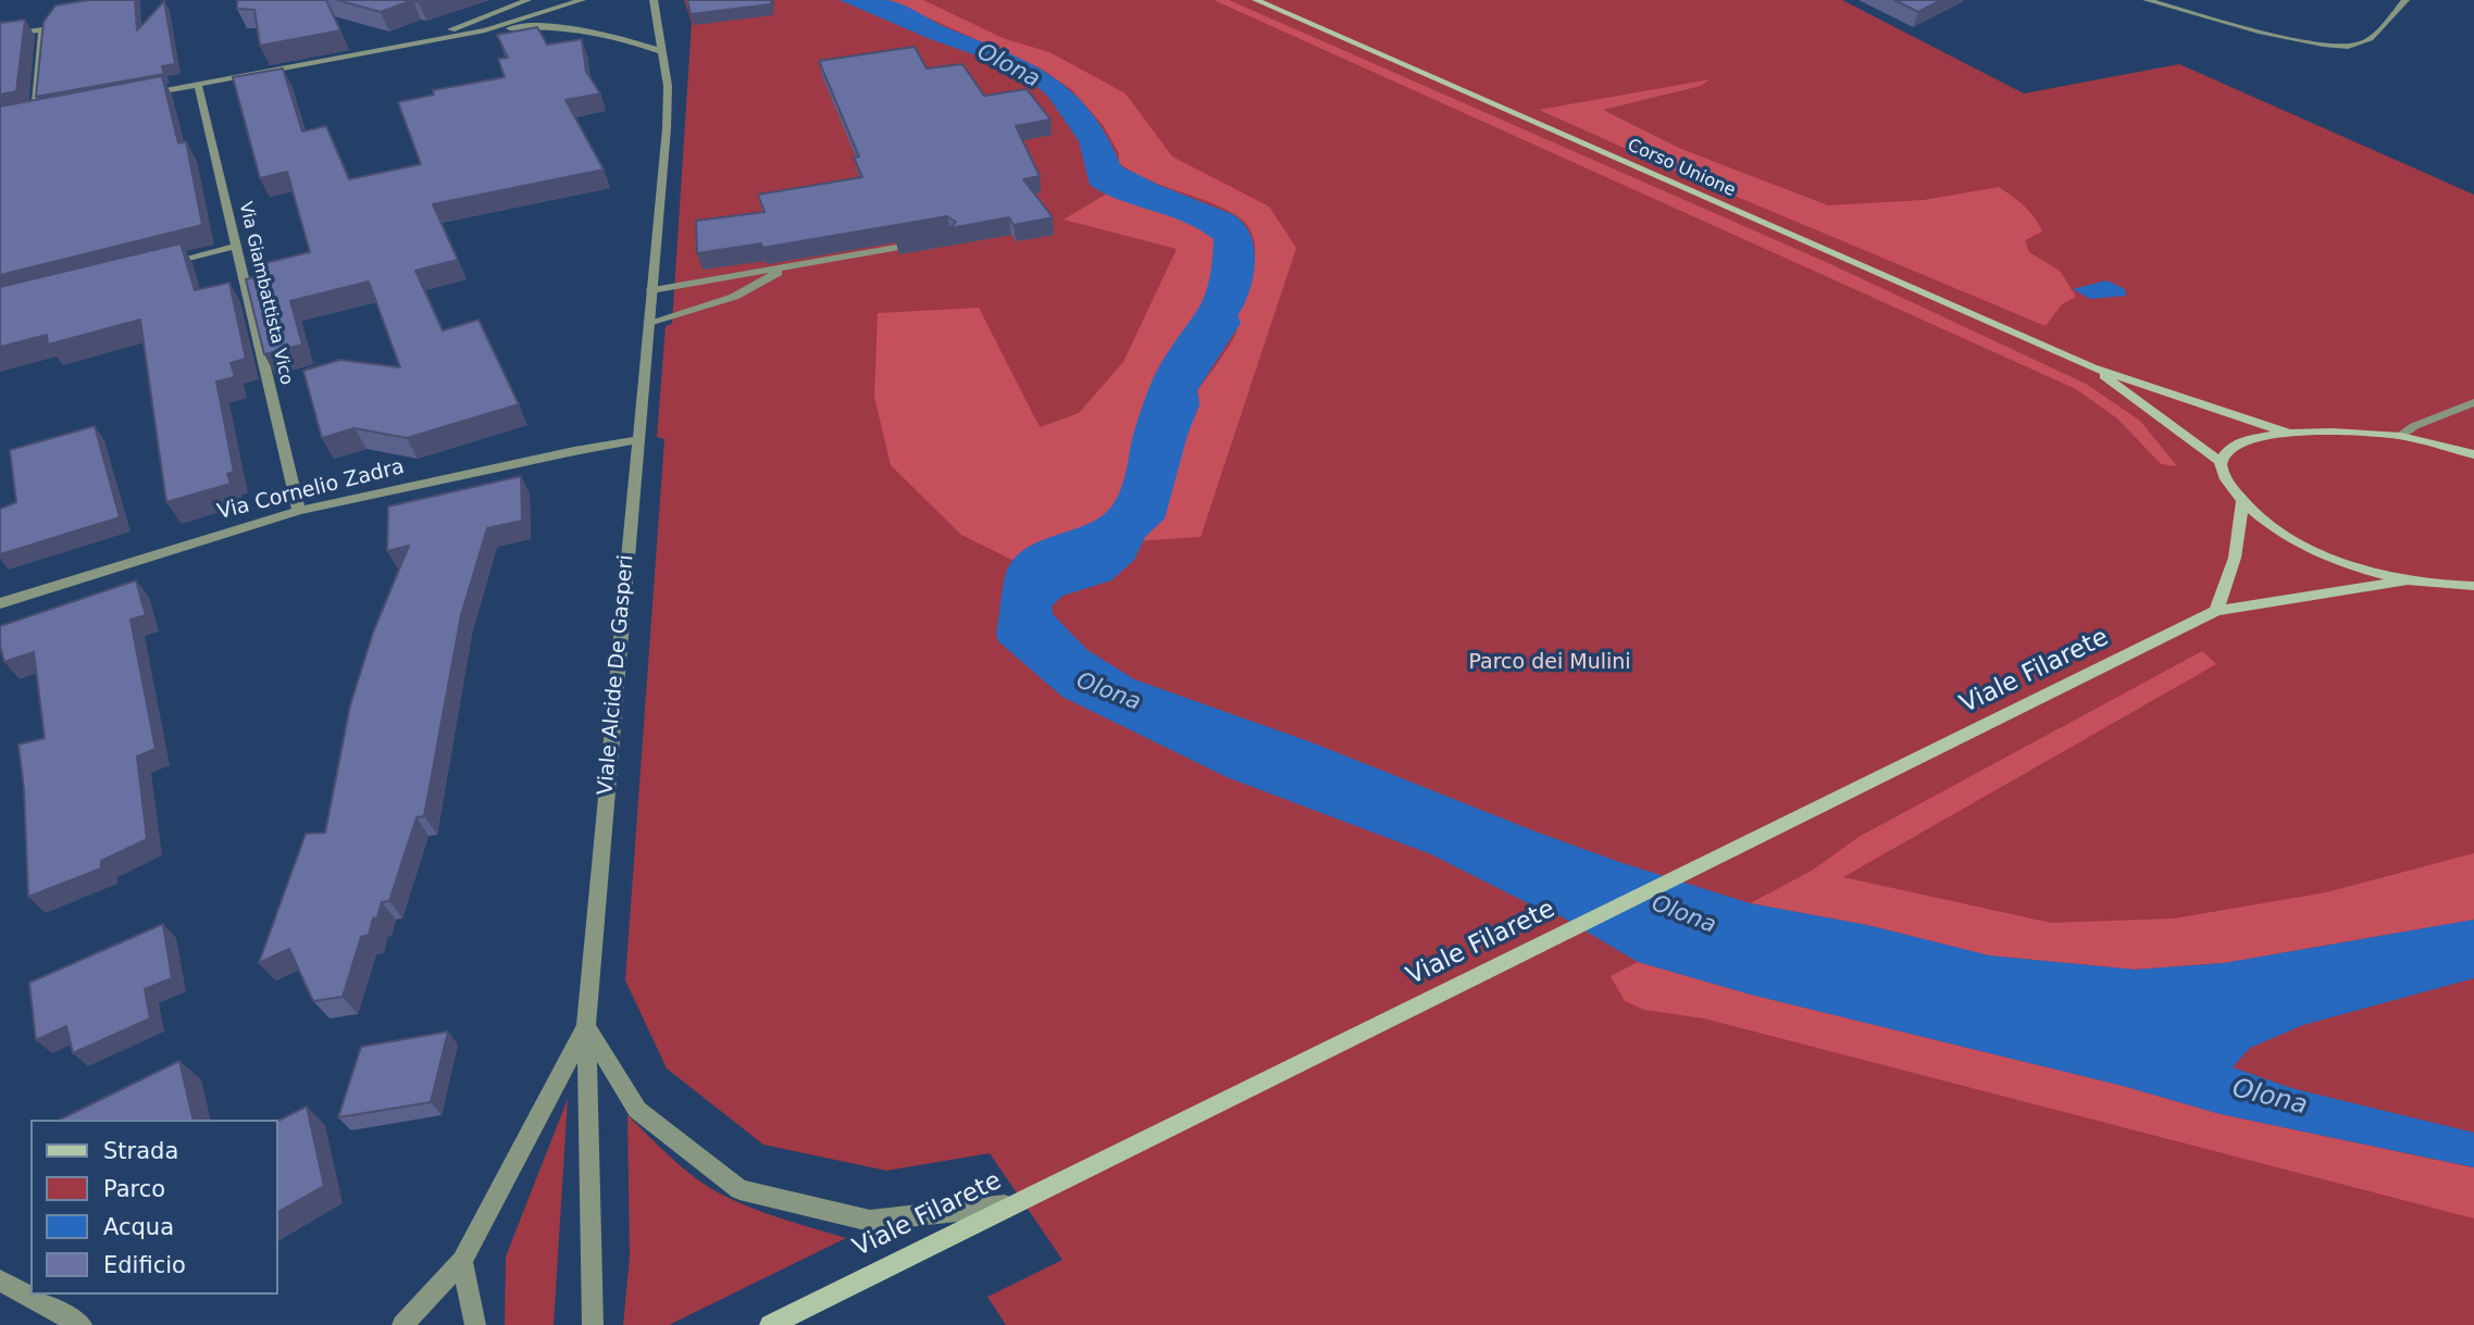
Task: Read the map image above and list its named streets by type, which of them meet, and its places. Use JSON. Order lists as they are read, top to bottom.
{
  "streets": {
    "street": [
      "Corso Unione",
      "Via Giambattista Vico",
      "Via Cornelio Zadra",
      "Viale Filarete",
      "Viale Alcide De Gasperi"
    ]
  },
  "crossings": [
    ["Via Giambattista Vico", "Via Cornelio Zadra"],
    ["Via Cornelio Zadra", "Viale Alcide De Gasperi"]
  ],
  "water": ["Olona"],
  "parks": ["Parco dei Mulini"],
  "legend": [
    "Strada",
    "Parco",
    "Acqua",
    "Edificio"
  ]
}
